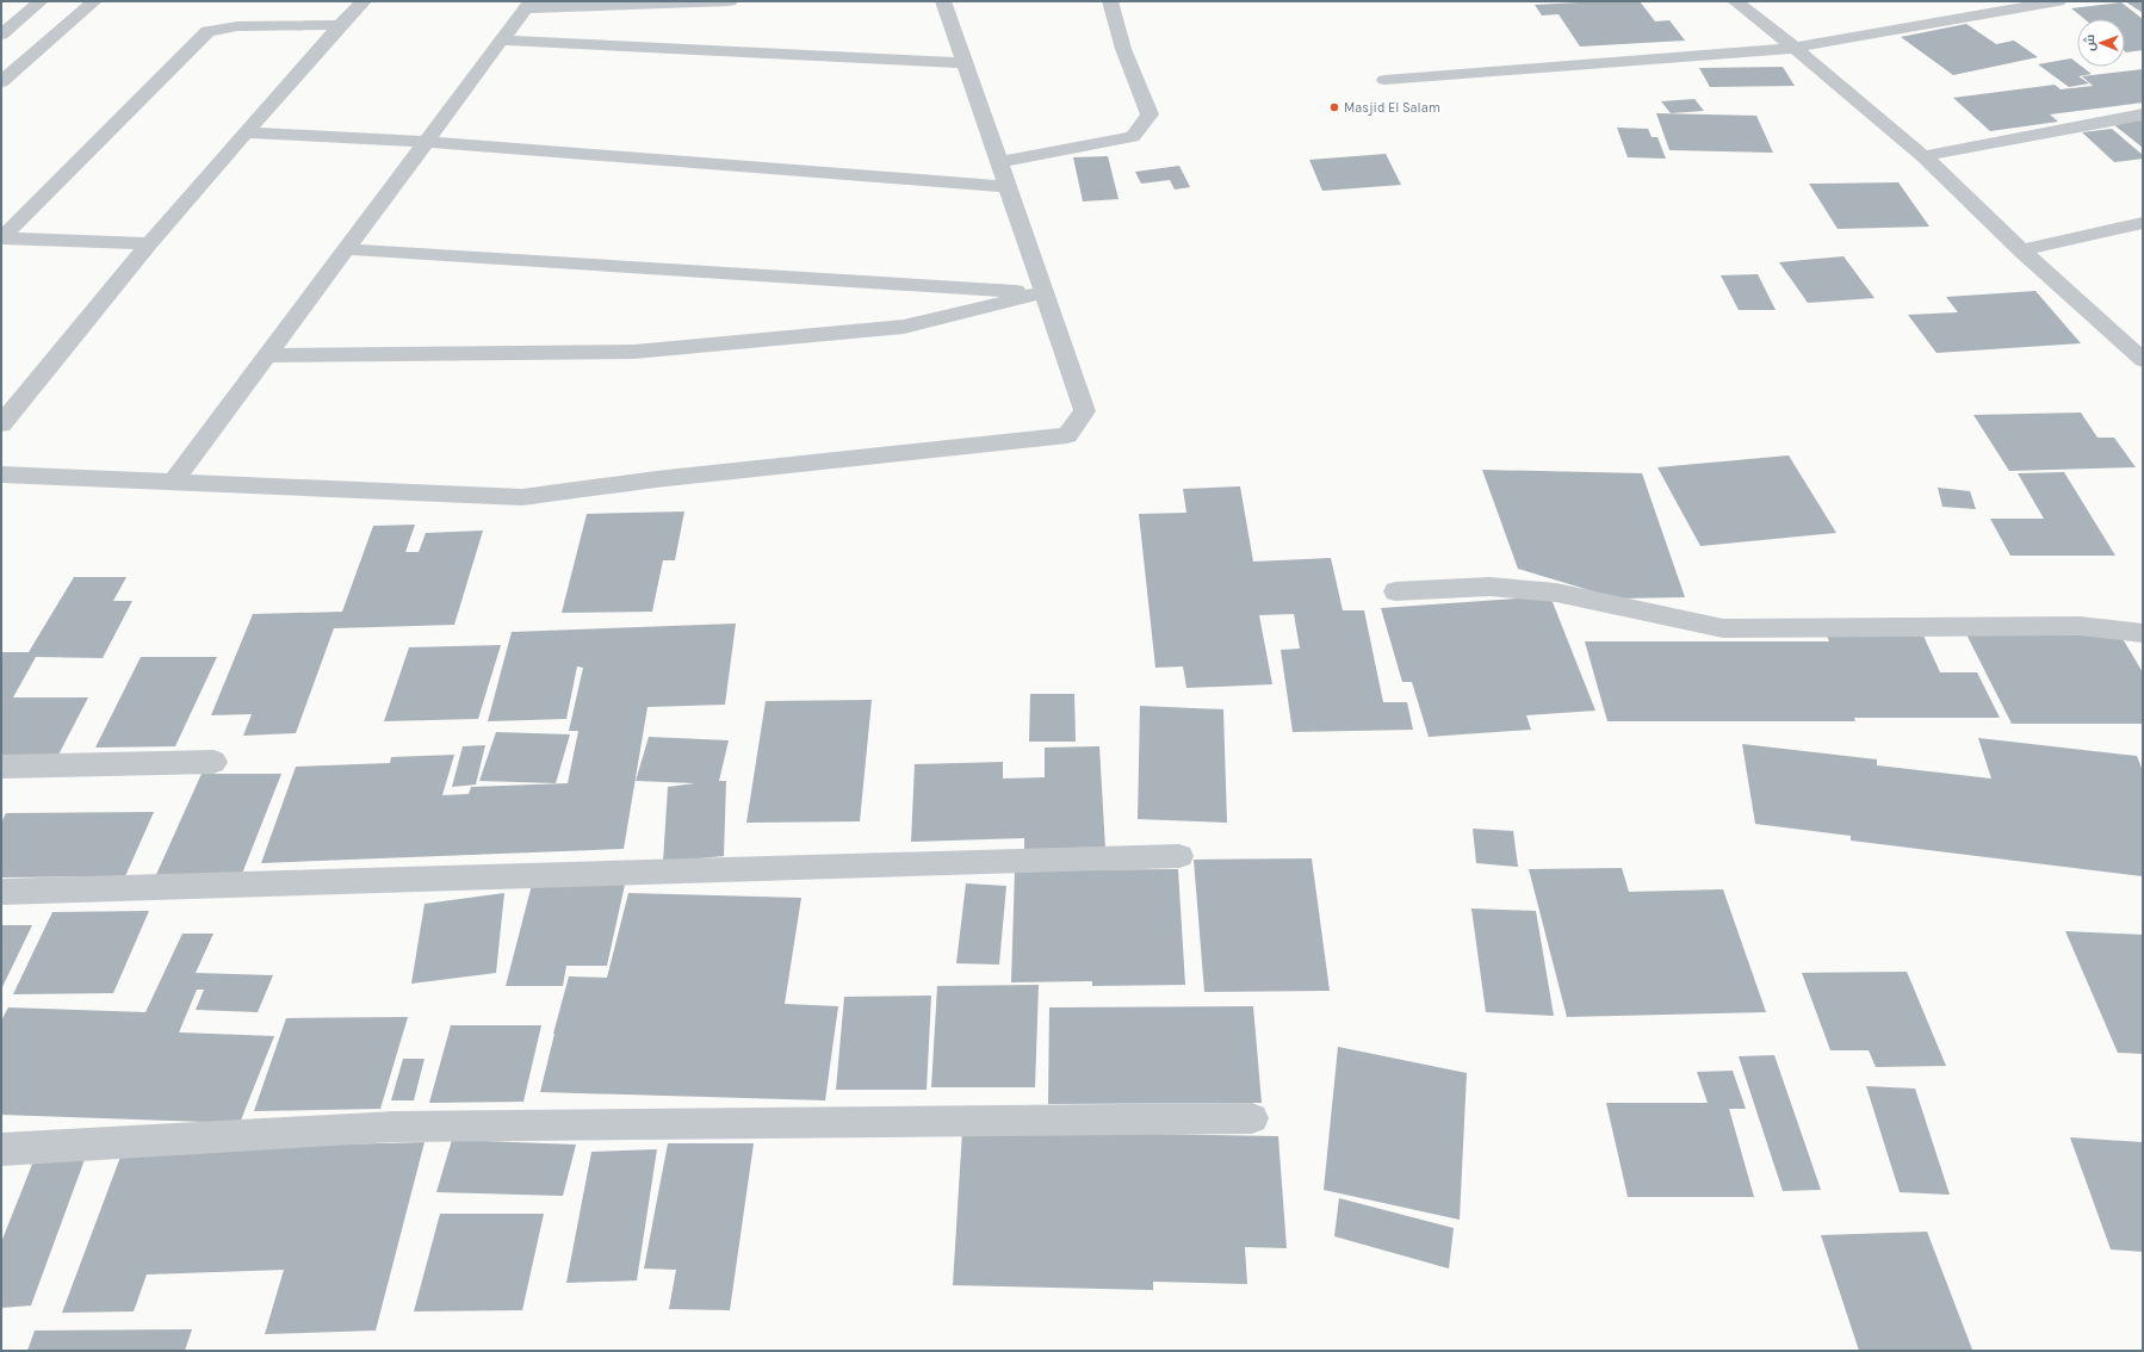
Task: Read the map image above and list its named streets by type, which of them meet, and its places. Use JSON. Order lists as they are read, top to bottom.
{
  "places": ["Masjid El Salam"],
  "north": "left"
}
